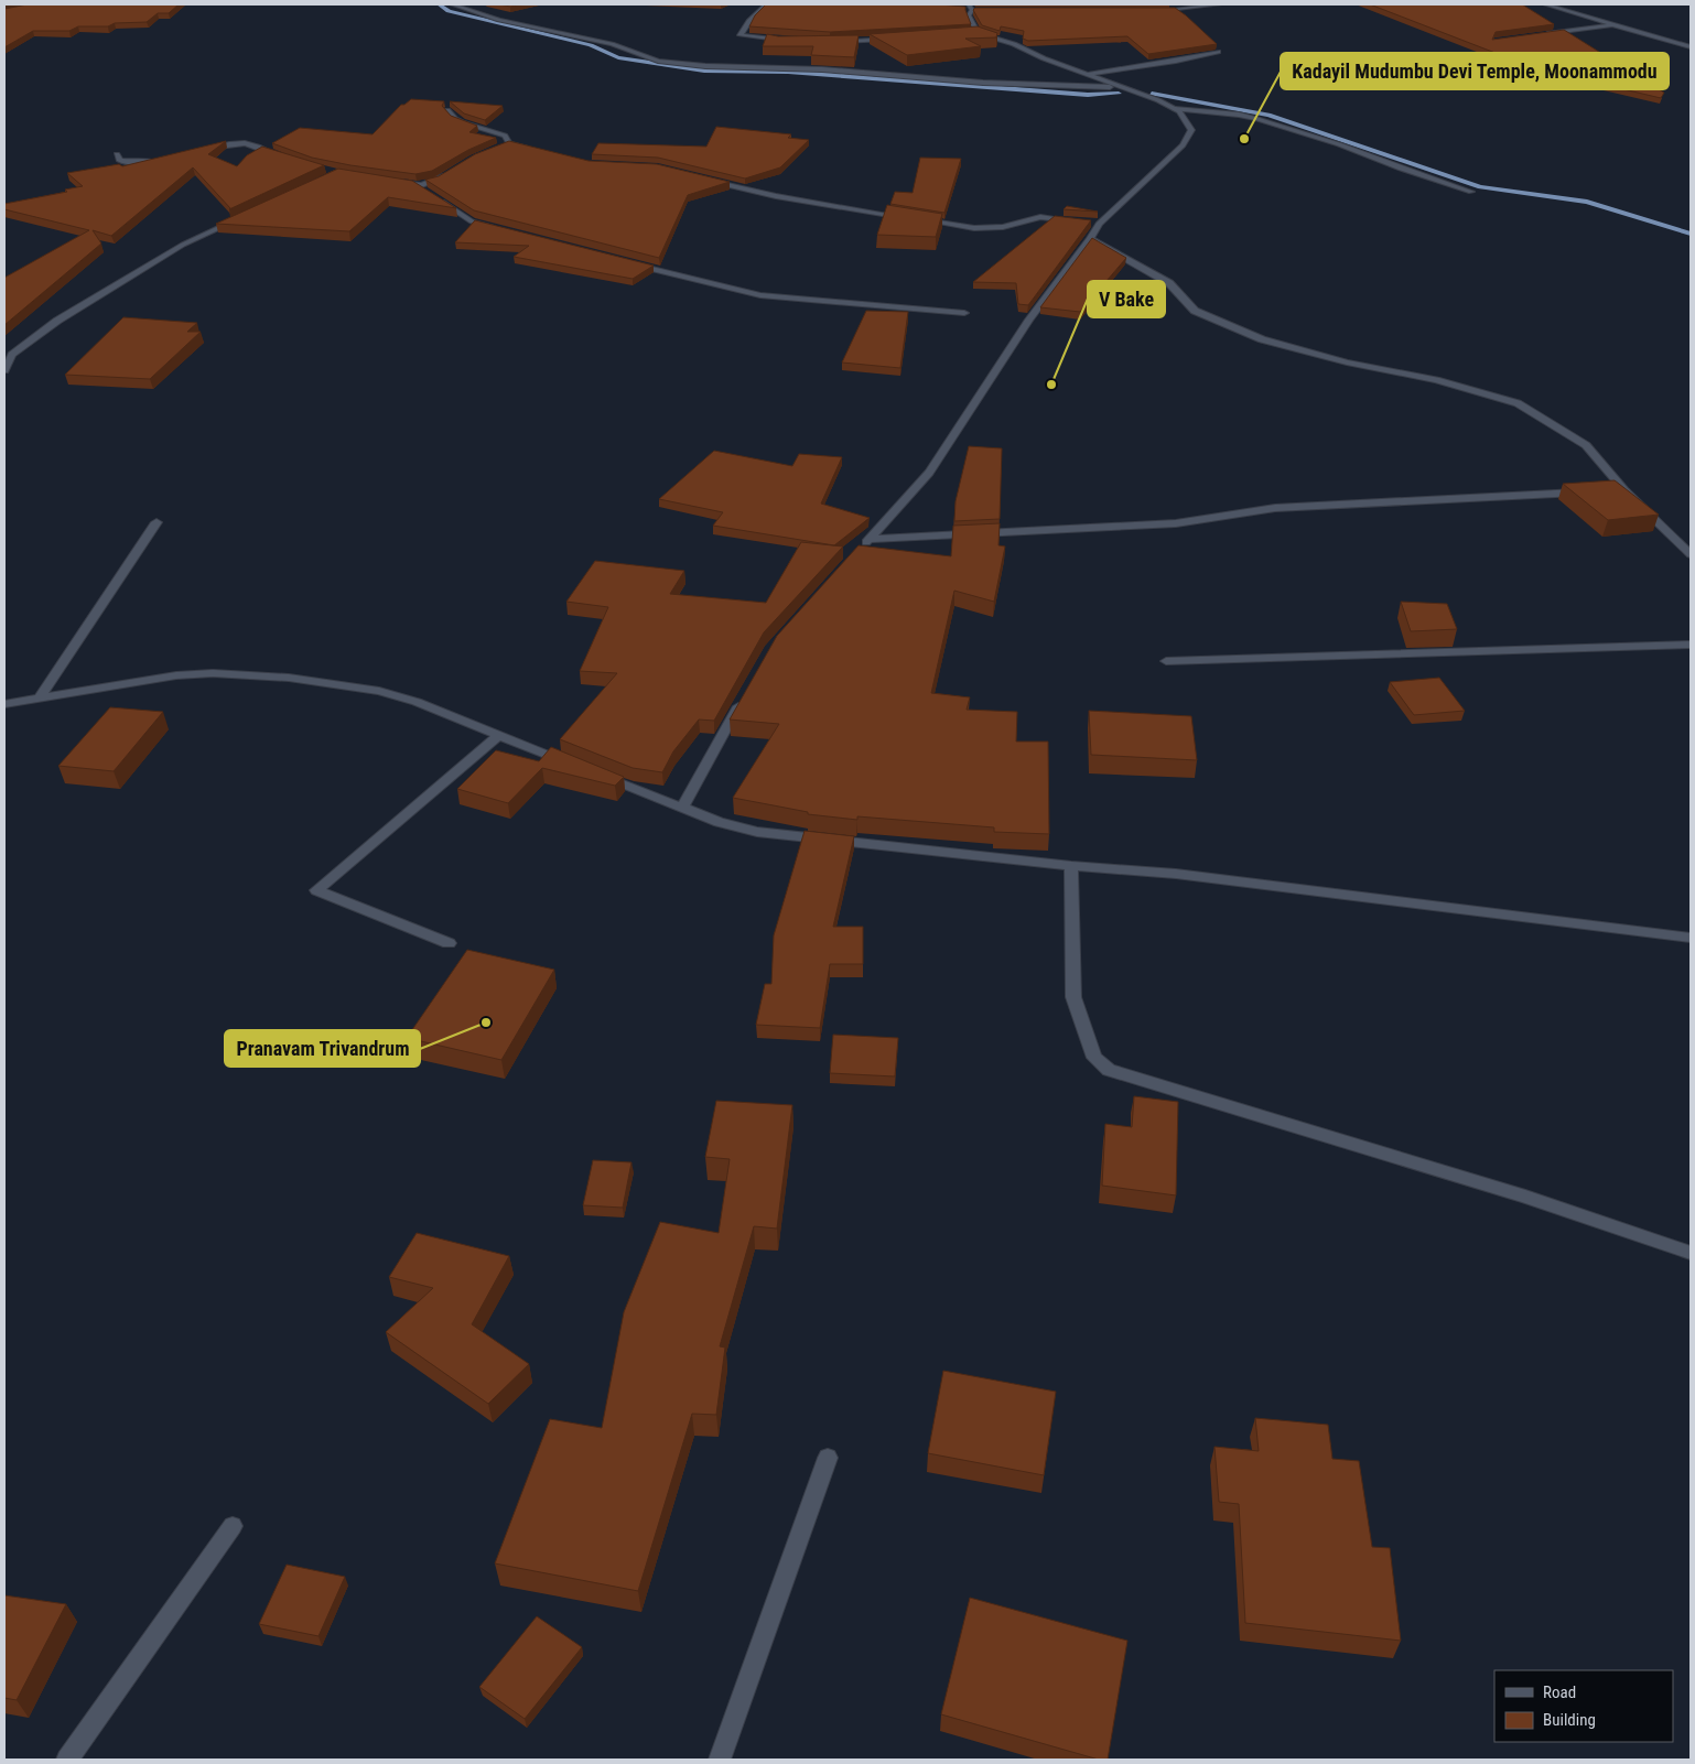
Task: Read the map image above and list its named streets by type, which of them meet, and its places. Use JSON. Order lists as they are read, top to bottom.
{
  "places": ["Kadayil Mudumbu Devi Temple, Moonammodu", "V Bake", "Pranavam Trivandrum"],
  "legend": ["Road", "Building"]
}
